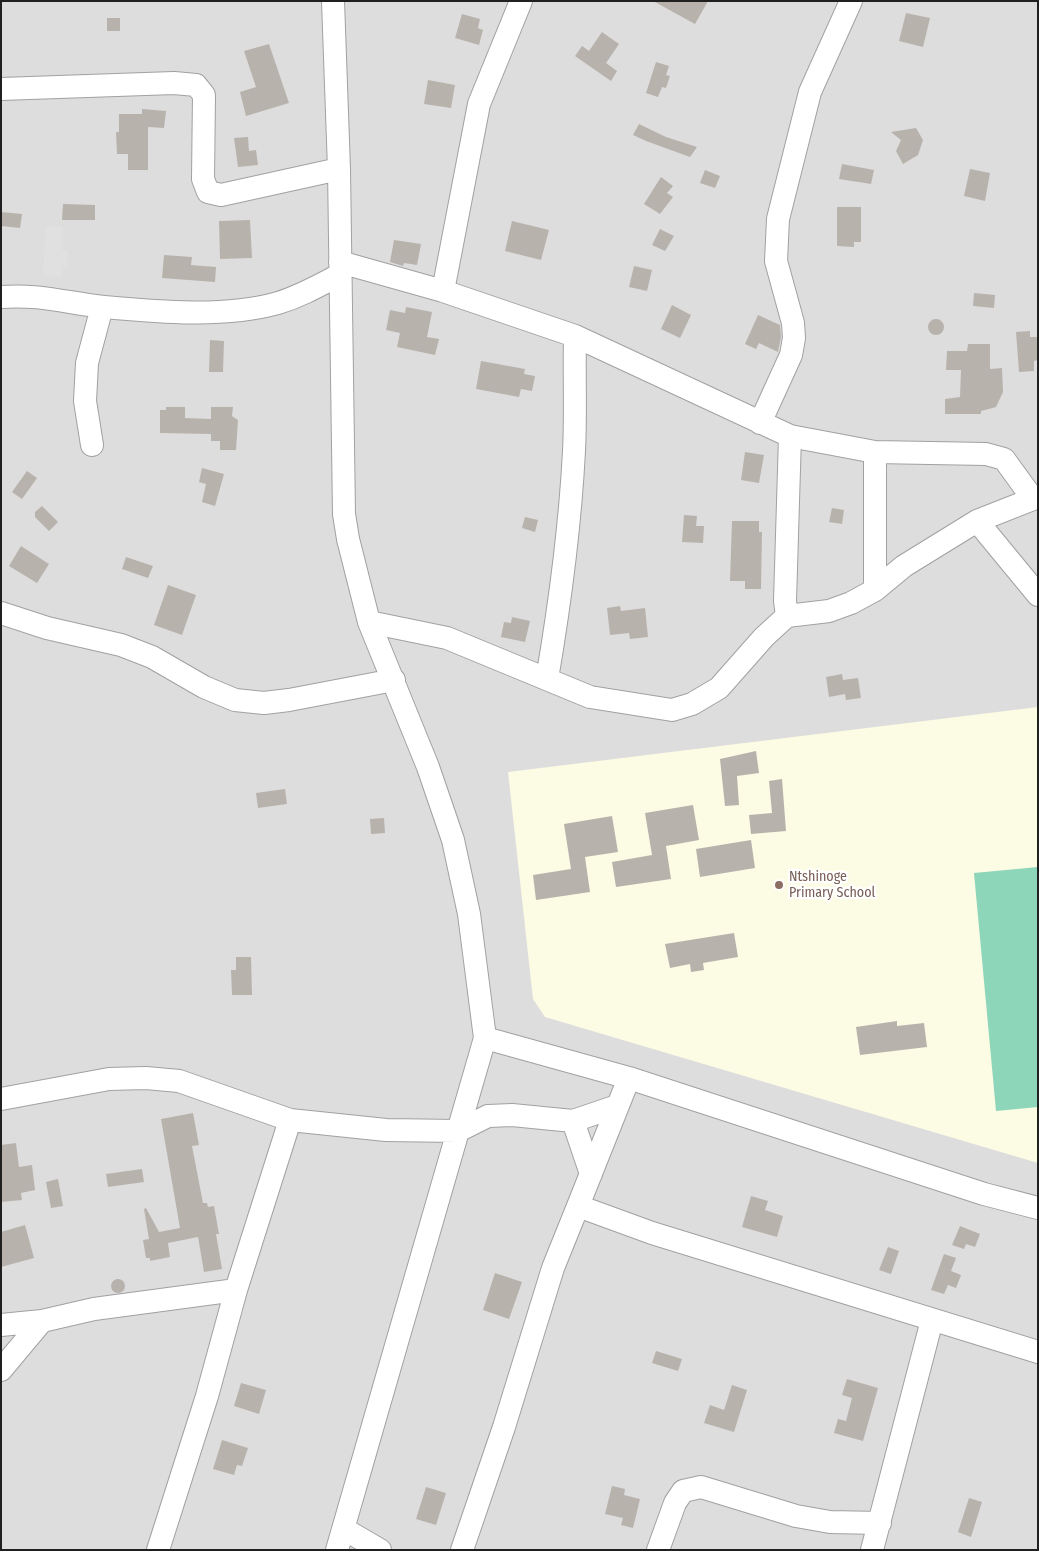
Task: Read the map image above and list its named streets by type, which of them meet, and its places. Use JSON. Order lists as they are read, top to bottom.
{
  "places": ["Ntshinoge Primary School"]
}
